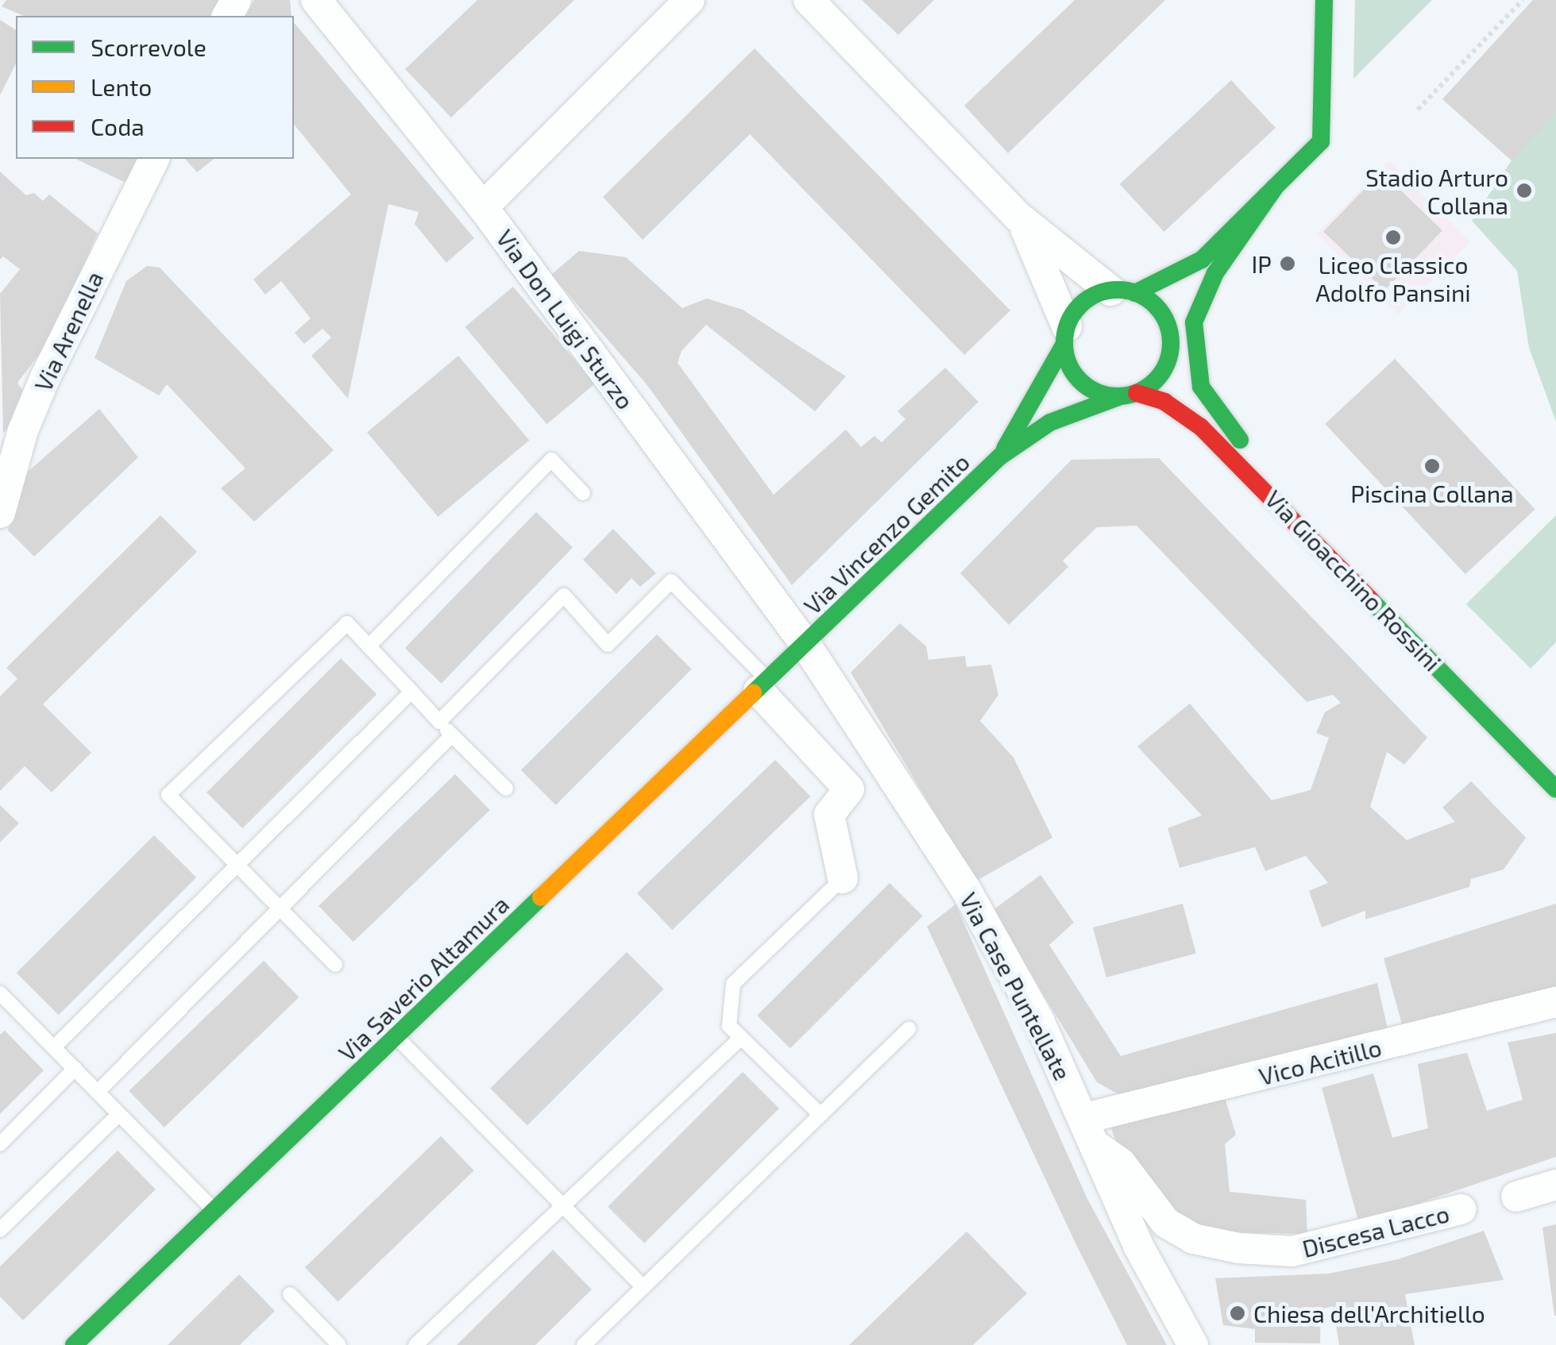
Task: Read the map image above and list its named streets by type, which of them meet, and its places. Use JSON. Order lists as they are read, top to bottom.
{
  "streets": {
    "main road": ["Via Vincenzo Gemito", "Via Gioacchino Rossini", "Via Saverio Altamura"],
    "street": [
      "Via Don Luigi Sturzo",
      "Via Arenella",
      "Via Case Puntellate",
      "Vico Acitillo",
      "Discesa Lacco"
    ]
  },
  "crossings": [
    ["Via Don Luigi Sturzo", "Via Vincenzo Gemito"],
    ["Via Don Luigi Sturzo", "Via Saverio Altamura"],
    ["Via Don Luigi Sturzo", "Via Case Puntellate"],
    ["Via Vincenzo Gemito", "Via Gioacchino Rossini"],
    ["Via Vincenzo Gemito", "Via Saverio Altamura"],
    ["Via Vincenzo Gemito", "Via Case Puntellate"],
    ["Via Saverio Altamura", "Via Case Puntellate"],
    ["Via Case Puntellate", "Vico Acitillo"],
    ["Via Case Puntellate", "Discesa Lacco"],
    ["Vico Acitillo", "Discesa Lacco"]
  ],
  "places": [
    "Stadio Arturo Collana",
    "Liceo Classico Adolfo Pansini",
    "IP",
    "Piscina Collana",
    "Chiesa dell'Architiello"
  ],
  "legend": ["Scorrevole", "Lento", "Coda"]
}
